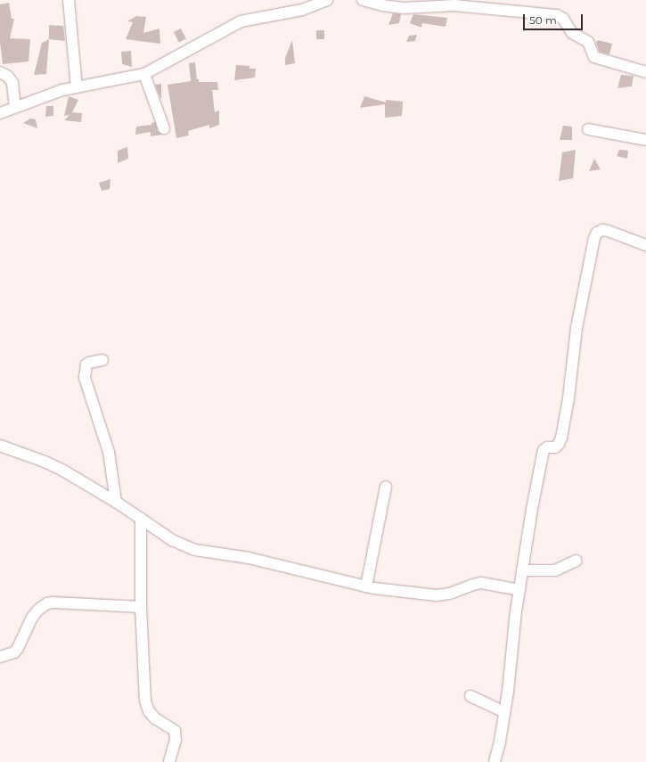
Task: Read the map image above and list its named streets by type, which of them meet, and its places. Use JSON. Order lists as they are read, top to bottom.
{
  "scale_bar": "50 m"
}
